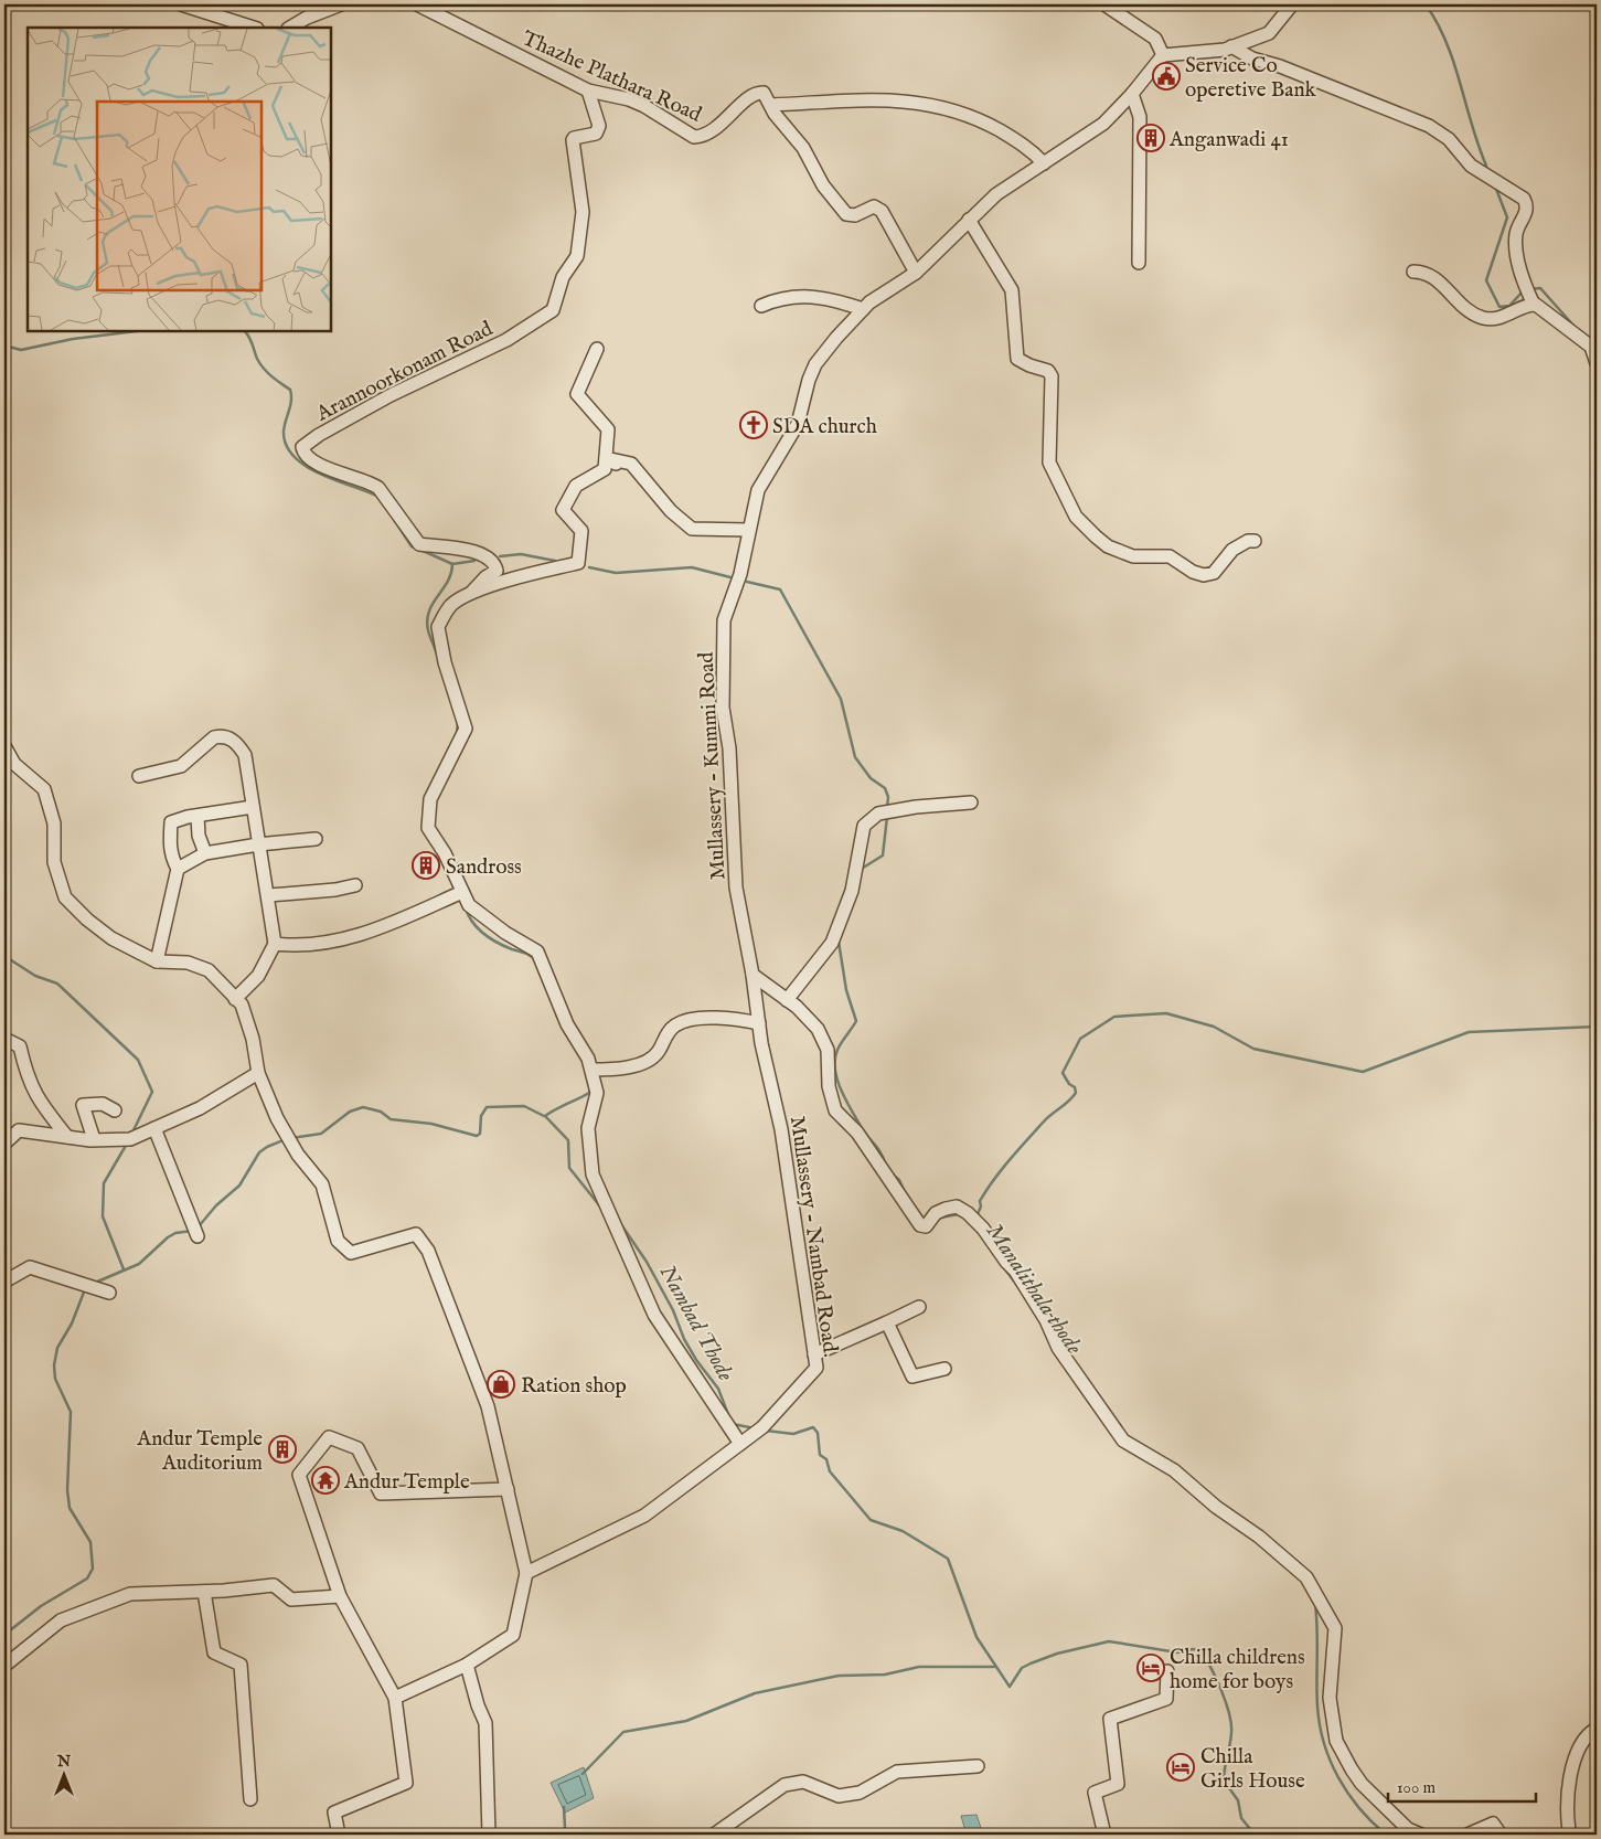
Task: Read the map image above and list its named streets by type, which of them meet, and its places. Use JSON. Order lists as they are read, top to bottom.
{
  "streets": {
    "street": [
      "Thazhe Plathara Road",
      "Arannoorkonam Road",
      "Mullassery - Kummi Road",
      "Mullassery - Nambad Road."
    ]
  },
  "crossings": [
    ["Thazhe Plathara Road", "Arannoorkonam Road"],
    ["Arannoorkonam Road", "Mullassery - Nambad Road."],
    ["Mullassery - Kummi Road", "Mullassery - Nambad Road."]
  ],
  "water": ["Manalithala thode", "Nambad Thode"],
  "places": {
    "public building": ["Service Co operetive Bank"],
    "building": ["Anganwadi 41", "Sandross", "Andur Temple Auditorium"],
    "church": ["SDA church"],
    "shop": ["Ration shop"],
    "temple": ["Andur Temple"],
    "hotel": ["Chilla childrens home for boys", "Chilla Girls House"]
  },
  "scale_bar": "100 m",
  "north": "top"
}
